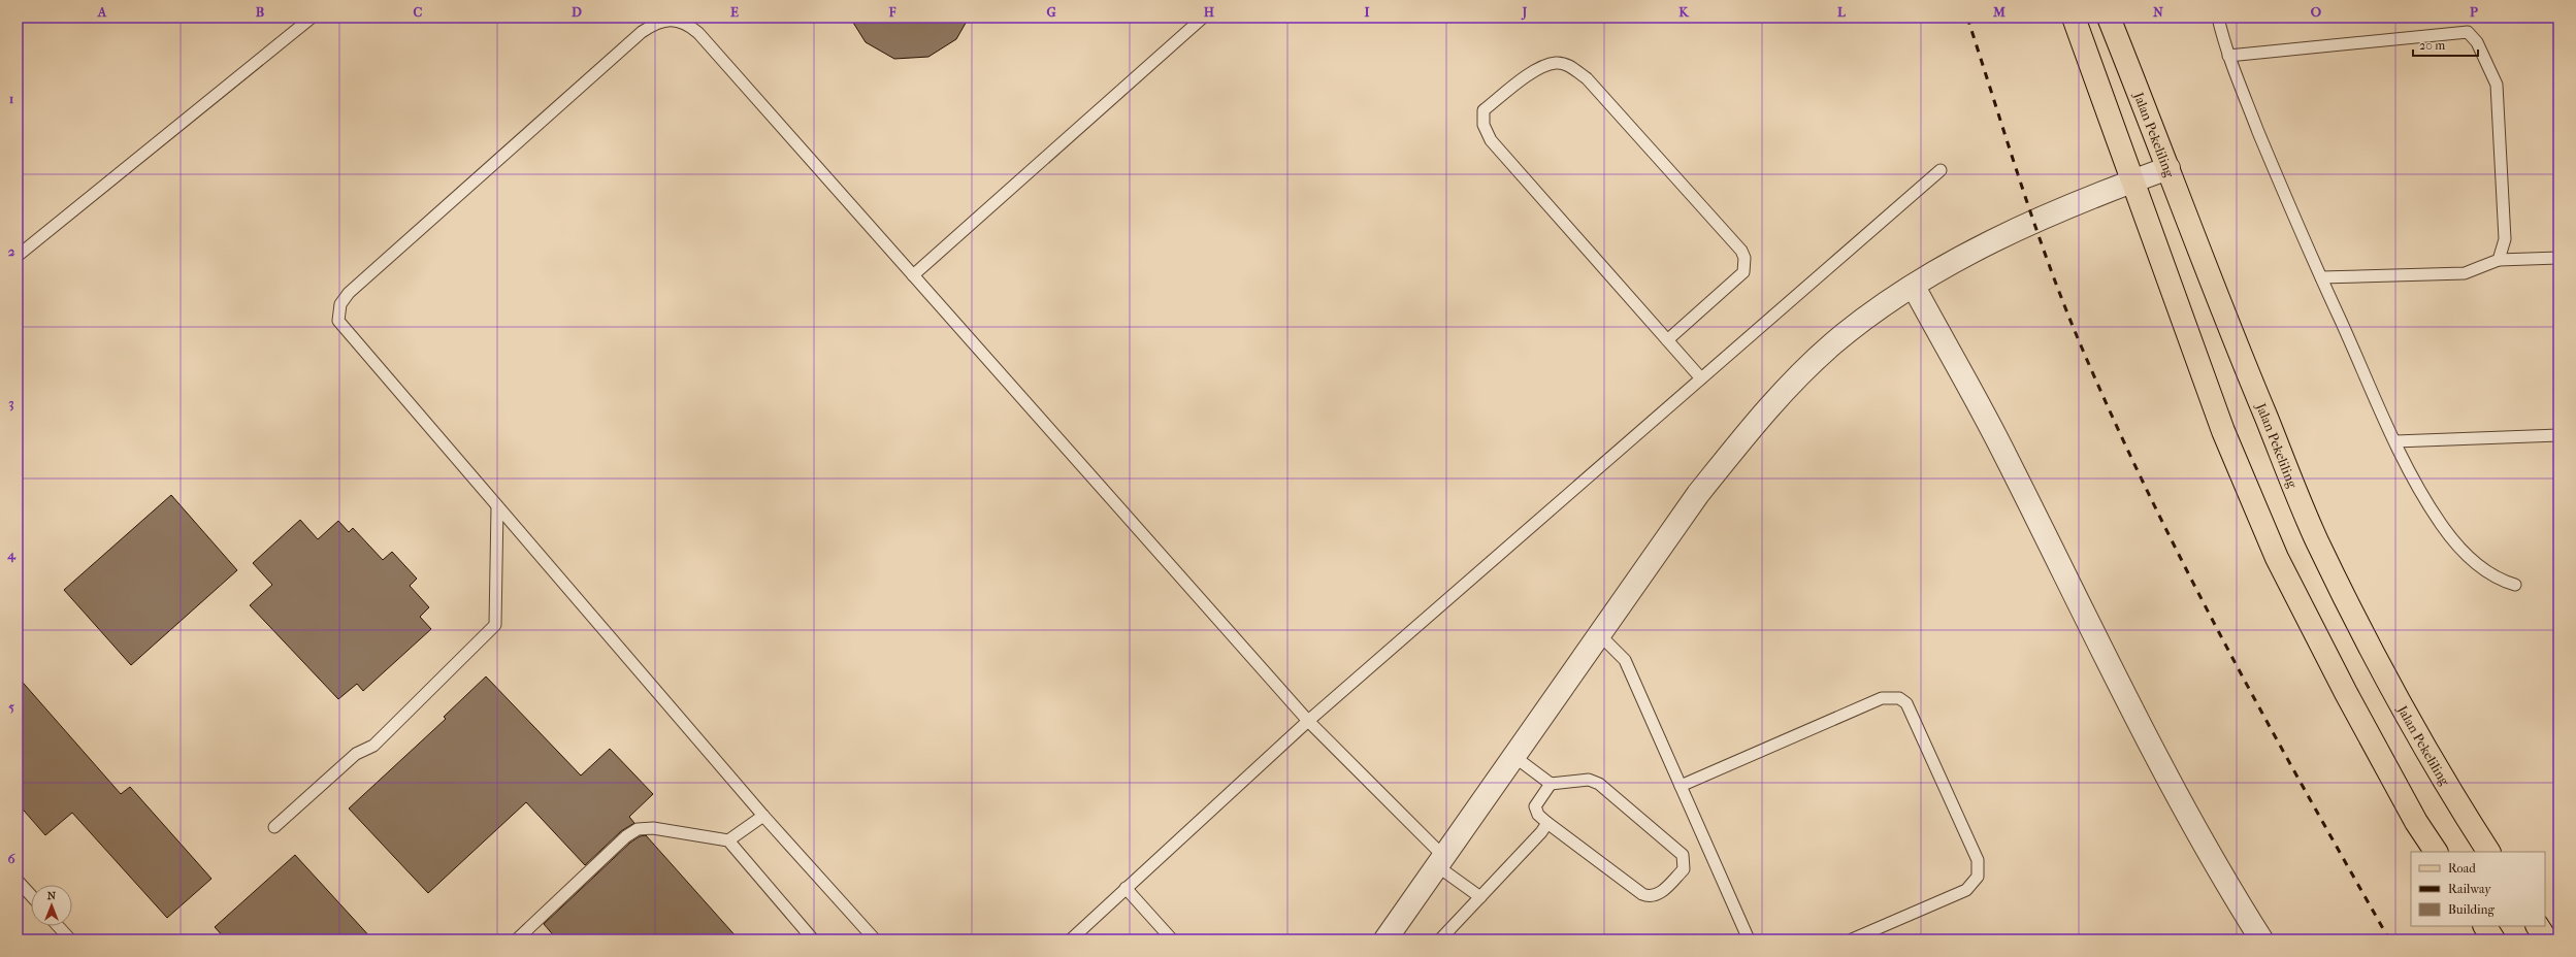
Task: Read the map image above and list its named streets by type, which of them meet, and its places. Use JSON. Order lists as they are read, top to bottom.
{
  "streets": {
    "main road": ["Jalan Pekeliling"]
  },
  "legend": ["Road", "Railway", "Building"],
  "scale_bar": "20 m",
  "north": "top",
  "grid": {
    "columns": [
      "A",
      "B",
      "C",
      "D",
      "E",
      "F",
      "G",
      "H",
      "I",
      "J",
      "K",
      "L",
      "M",
      "N",
      "O",
      "P"
    ],
    "rows": [
      "1",
      "2",
      "3",
      "4",
      "5",
      "6"
    ]
  }
}
